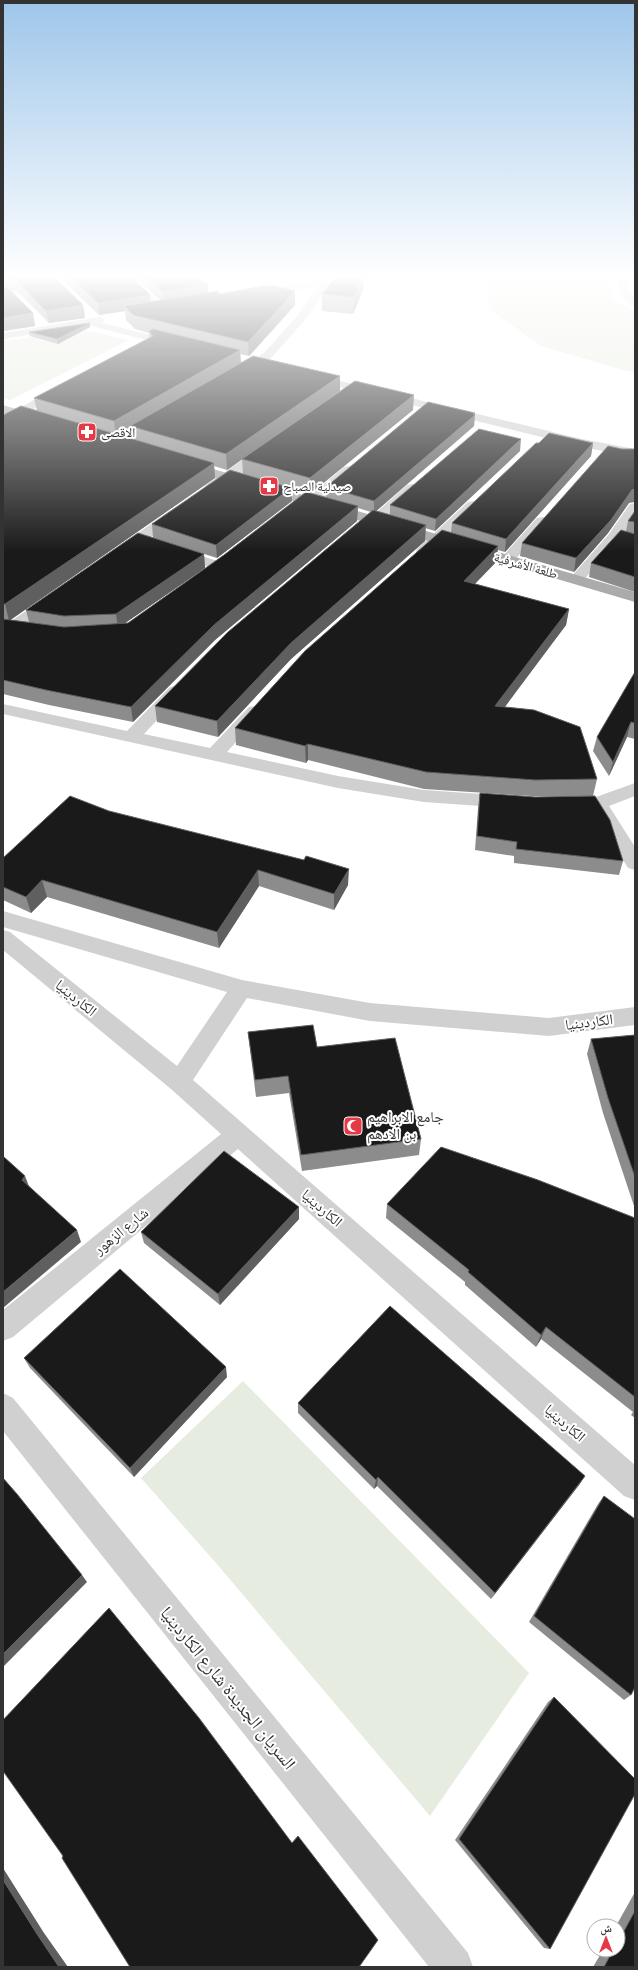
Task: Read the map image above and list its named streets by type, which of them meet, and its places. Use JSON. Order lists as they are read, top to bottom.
{
  "streets": {
    "main road": ["طلعة الأشرفية"],
    "street": ["الكاردينيا", "شارع الزهور", "السريان الجديدة شارع الكاردينيا"]
  },
  "crossings": [
    ["الكاردينيا", "شارع الزهور"]
  ],
  "places": {
    "pharmacy": ["الاقصى", "صيدلية الصباح"],
    "mosque": ["جامع الابراهيم بن الادهم"]
  },
  "north": "top"
}
